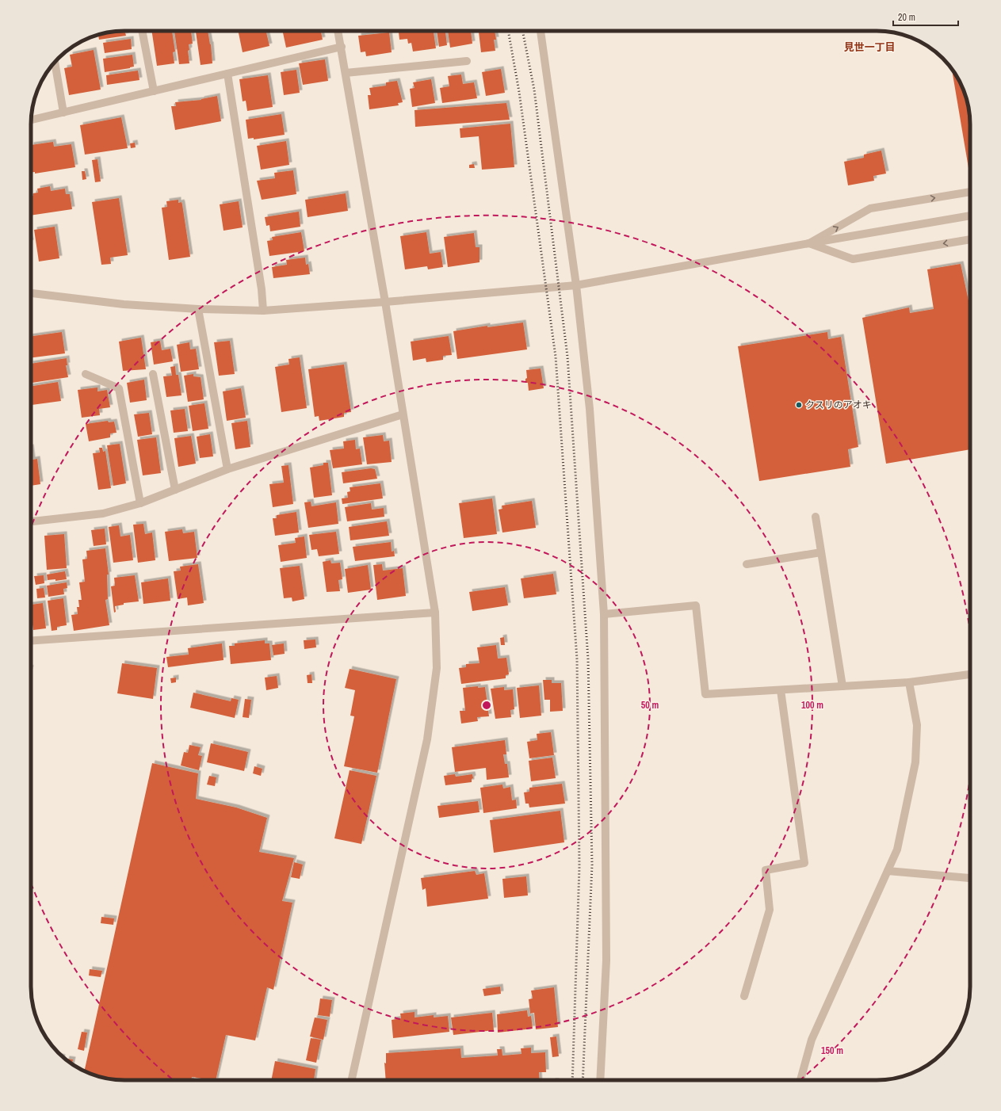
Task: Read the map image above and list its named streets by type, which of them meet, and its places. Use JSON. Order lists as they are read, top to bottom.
{
  "districts": ["見世一丁目"],
  "places": ["クスリのアオキ"],
  "scale_bar": "20 m",
  "rings": ["50 m", "100 m", "150 m"]
}
